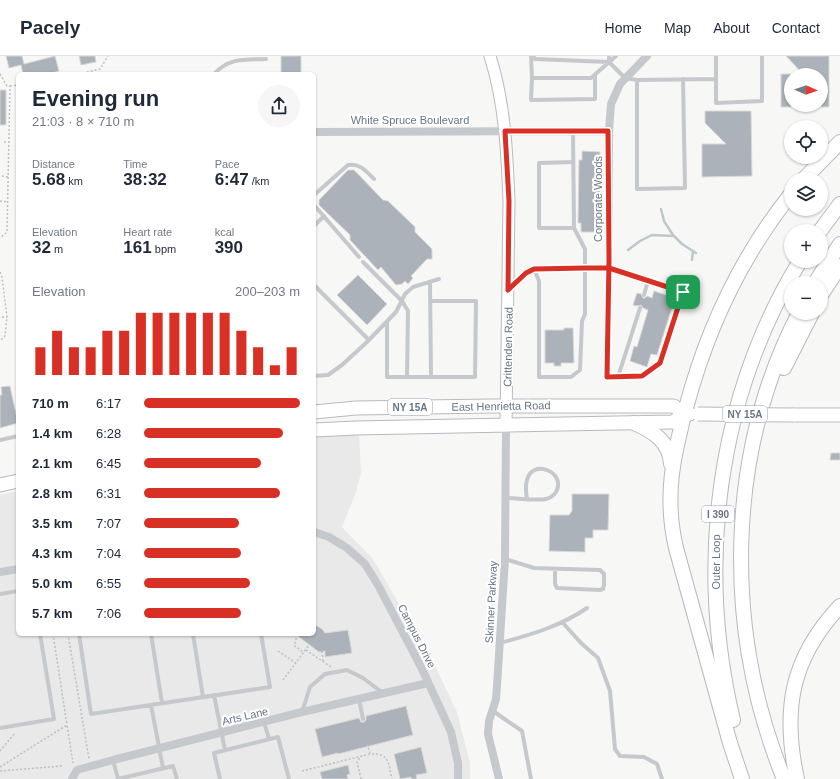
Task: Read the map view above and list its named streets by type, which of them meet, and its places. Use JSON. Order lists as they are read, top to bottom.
{
  "streets": {
    "highway": ["I 390", "Outer Loop"],
    "main road": ["East Henrietta Road", "NY 15A"],
    "street": [
      "White Spruce Boulevard",
      "Corporate Woods",
      "Crittenden Road",
      "Skinner Parkway",
      "Campus Drive",
      "Arts Lane"
    ]
  },
  "crossings": [
    ["White Spruce Boulevard", "Crittenden Road"],
    ["Crittenden Road", "East Henrietta Road"],
    ["Crittenden Road", "Skinner Parkway"],
    ["East Henrietta Road", "Skinner Parkway"],
    ["Campus Drive", "Arts Lane"]
  ],
  "north": "right",
  "page": {
    "header": "Pacely",
    "nav": [
      "Home",
      "Map",
      "About",
      "Contact"
    ],
    "map_buttons": ["+", "−"],
    "heading": ["Evening run", "21:03 · 8 × 710 m"],
    "stats": [
      ["Distance", "5.68 km"],
      ["Time", "38:32"],
      ["Pace", "6:47 /km"],
      ["Elevation", "32 m"],
      ["Heart rate", "161 bpm"],
      ["kcal", "390"]
    ],
    "chart": ["Elevation", "200–203 m"],
    "list": [
      {
        "name": "710 m",
        "note": "6:17"
      },
      {
        "name": "1.4 km",
        "note": "6:28"
      },
      {
        "name": "2.1 km",
        "note": "6:45"
      },
      {
        "name": "2.8 km",
        "note": "6:31"
      },
      {
        "name": "3.5 km",
        "note": "7:07"
      },
      {
        "name": "4.3 km",
        "note": "7:04"
      },
      {
        "name": "5.0 km",
        "note": "6:55"
      },
      {
        "name": "5.7 km",
        "note": "7:06"
      }
    ]
  }
}
